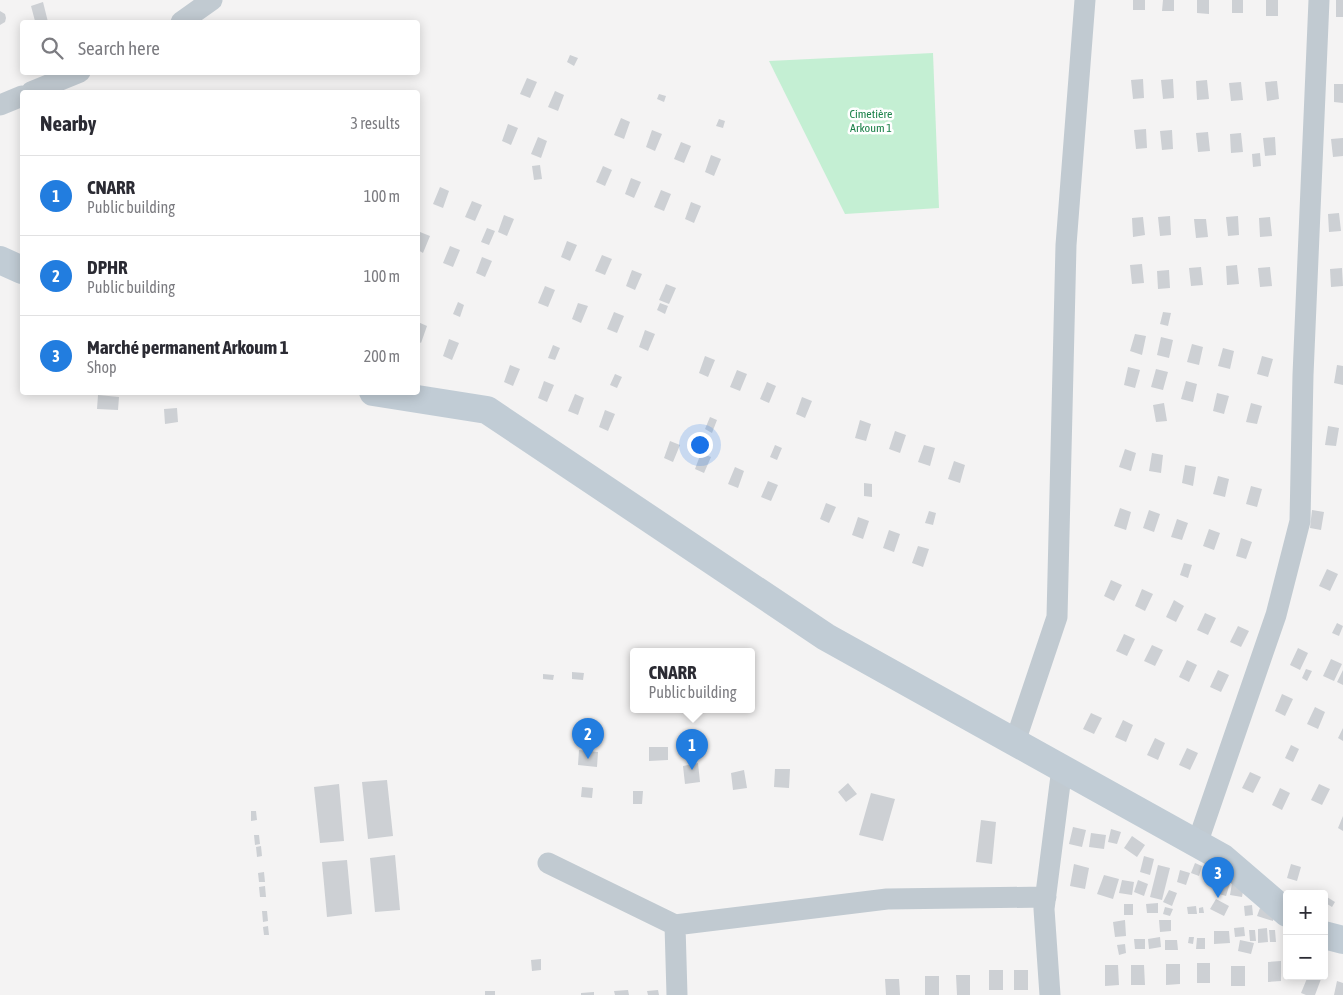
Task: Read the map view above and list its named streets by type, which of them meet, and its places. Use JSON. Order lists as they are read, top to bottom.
{
  "parks": ["Cimetière Arkoum 1"],
  "page": {
    "search": "Search here",
    "heading": ["Nearby", "3 results"],
    "list": [
      {
        "mark": "1",
        "name": "CNARR",
        "note": "Public building",
        "value": "100 m"
      },
      {
        "mark": "2",
        "name": "DPHR",
        "note": "Public building",
        "value": "100 m"
      },
      {
        "mark": "3",
        "name": "Marché permanent Arkoum 1",
        "note": "Shop",
        "value": "200 m"
      }
    ],
    "popup": ["CNARR", "Public building"],
    "pins": ["2", "1", "3"],
    "map_buttons": ["+", "−"]
  }
}
